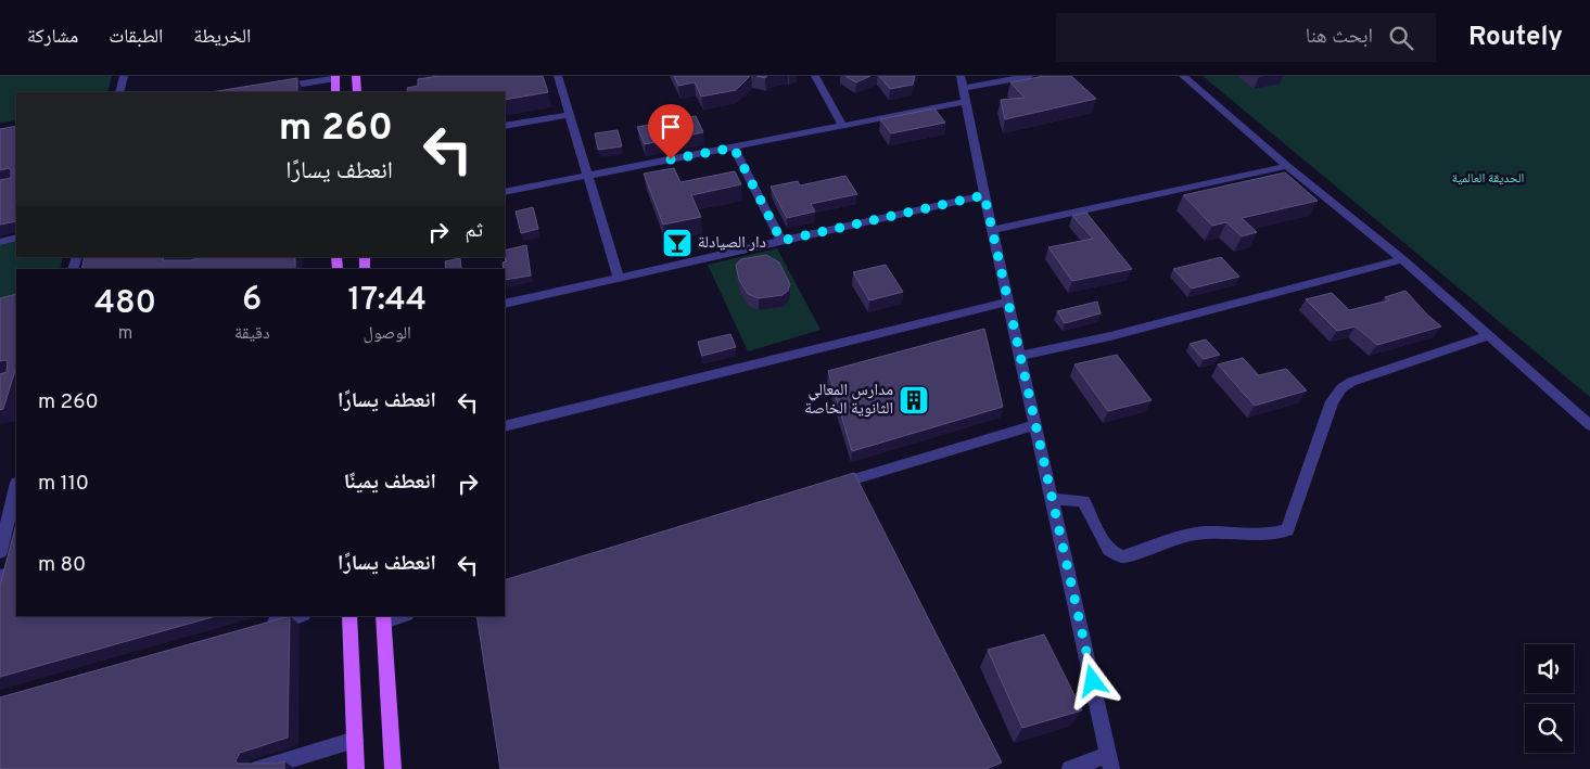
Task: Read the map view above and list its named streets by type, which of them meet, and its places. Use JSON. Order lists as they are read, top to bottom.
{
  "parks": ["الحديقة العالمية"],
  "places": {
    "bar": ["دار الصيادلة"],
    "building": ["مدارس المعالي الثانوية الخاصة"]
  },
  "page": {
    "header": "Routely",
    "search": "ابحث هنا",
    "nav": ["الخريطة", "الطبقات", "مشاركة"],
    "turn": ["260 m", "انعطف يسارًا"],
    "then": "ثم",
    "eta": [
      "17:44",
      "الوصول",
      "6",
      "دقيقة",
      "480",
      "m"
    ],
    "list": [
      {
        "name": "انعطف يسارًا",
        "value": "260 m"
      },
      {
        "name": "انعطف يمينًا",
        "value": "110 m"
      },
      {
        "name": "انعطف يسارًا",
        "value": "80 m"
      }
    ]
  }
}
